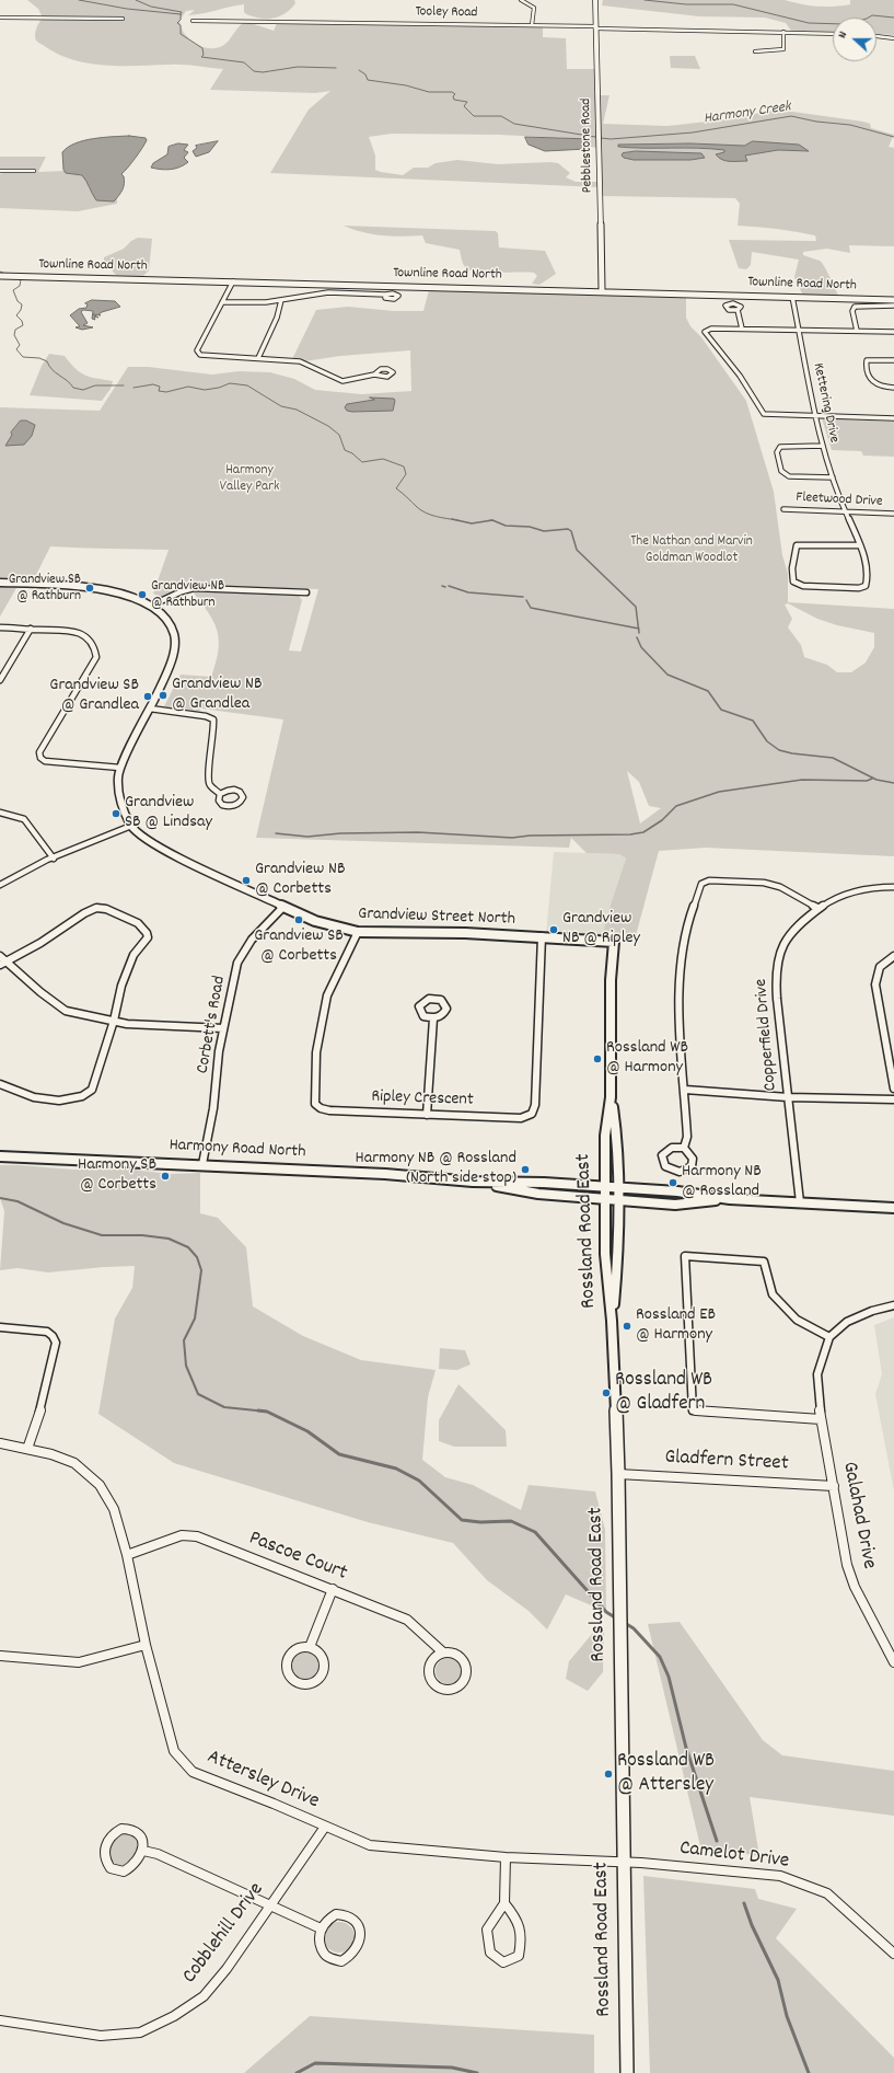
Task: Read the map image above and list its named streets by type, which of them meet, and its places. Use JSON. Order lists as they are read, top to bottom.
{
  "streets": {
    "main road": [
      "Pebblestone Road",
      "Townline Road North",
      "Grandview Street North",
      "Harmony Road North",
      "Rossland Road East"
    ],
    "street": [
      "Tooley Road",
      "Kettering Drive",
      "Fleetwood Drive",
      "Corbett's Road",
      "Copperfield Drive",
      "Ripley Crescent",
      "Gladfern Street",
      "Galahad Drive",
      "Pascoe Court",
      "Attersley Drive",
      "Camelot Drive",
      "Cobblehill Drive"
    ]
  },
  "crossings": [
    ["Tooley Road", "Pebblestone Road"],
    ["Pebblestone Road", "Townline Road North"],
    ["Townline Road North", "Kettering Drive"],
    ["Kettering Drive", "Fleetwood Drive"],
    ["Grandview Street North", "Corbett's Road"],
    ["Grandview Street North", "Ripley Crescent"],
    ["Grandview Street North", "Rossland Road East"],
    ["Corbett's Road", "Harmony Road North"],
    ["Copperfield Drive", "Harmony Road North"],
    ["Harmony Road North", "Rossland Road East"],
    ["Rossland Road East", "Gladfern Street"],
    ["Rossland Road East", "Attersley Drive"],
    ["Rossland Road East", "Camelot Drive"],
    ["Gladfern Street", "Galahad Drive"],
    ["Pascoe Court", "Attersley Drive"],
    ["Attersley Drive", "Camelot Drive"],
    ["Attersley Drive", "Cobblehill Drive"]
  ],
  "water": ["Harmony Creek"],
  "parks": ["Harmony Valley Park", "The Nathan and Marvin Goldman Woodlot"],
  "places": [
    "Grandview SB @ Rathburn",
    "Grandview NB @ Rathburn",
    "Grandview NB @ Grandlea",
    "Grandview SB @ Grandlea",
    "Grandview SB @ Lindsay",
    "Grandview NB @ Corbetts",
    "Grandview SB @ Corbetts",
    "Grandview NB @ Ripley",
    "Rossland WB @ Harmony",
    "Harmony NB @ Rossland (North side stop)",
    "Harmony SB @ Corbetts",
    "Harmony NB @ Rossland",
    "Rossland EB @ Harmony",
    "Rossland WB @ Gladfern",
    "Rossland WB @ Attersley"
  ],
  "north": "left"
}
